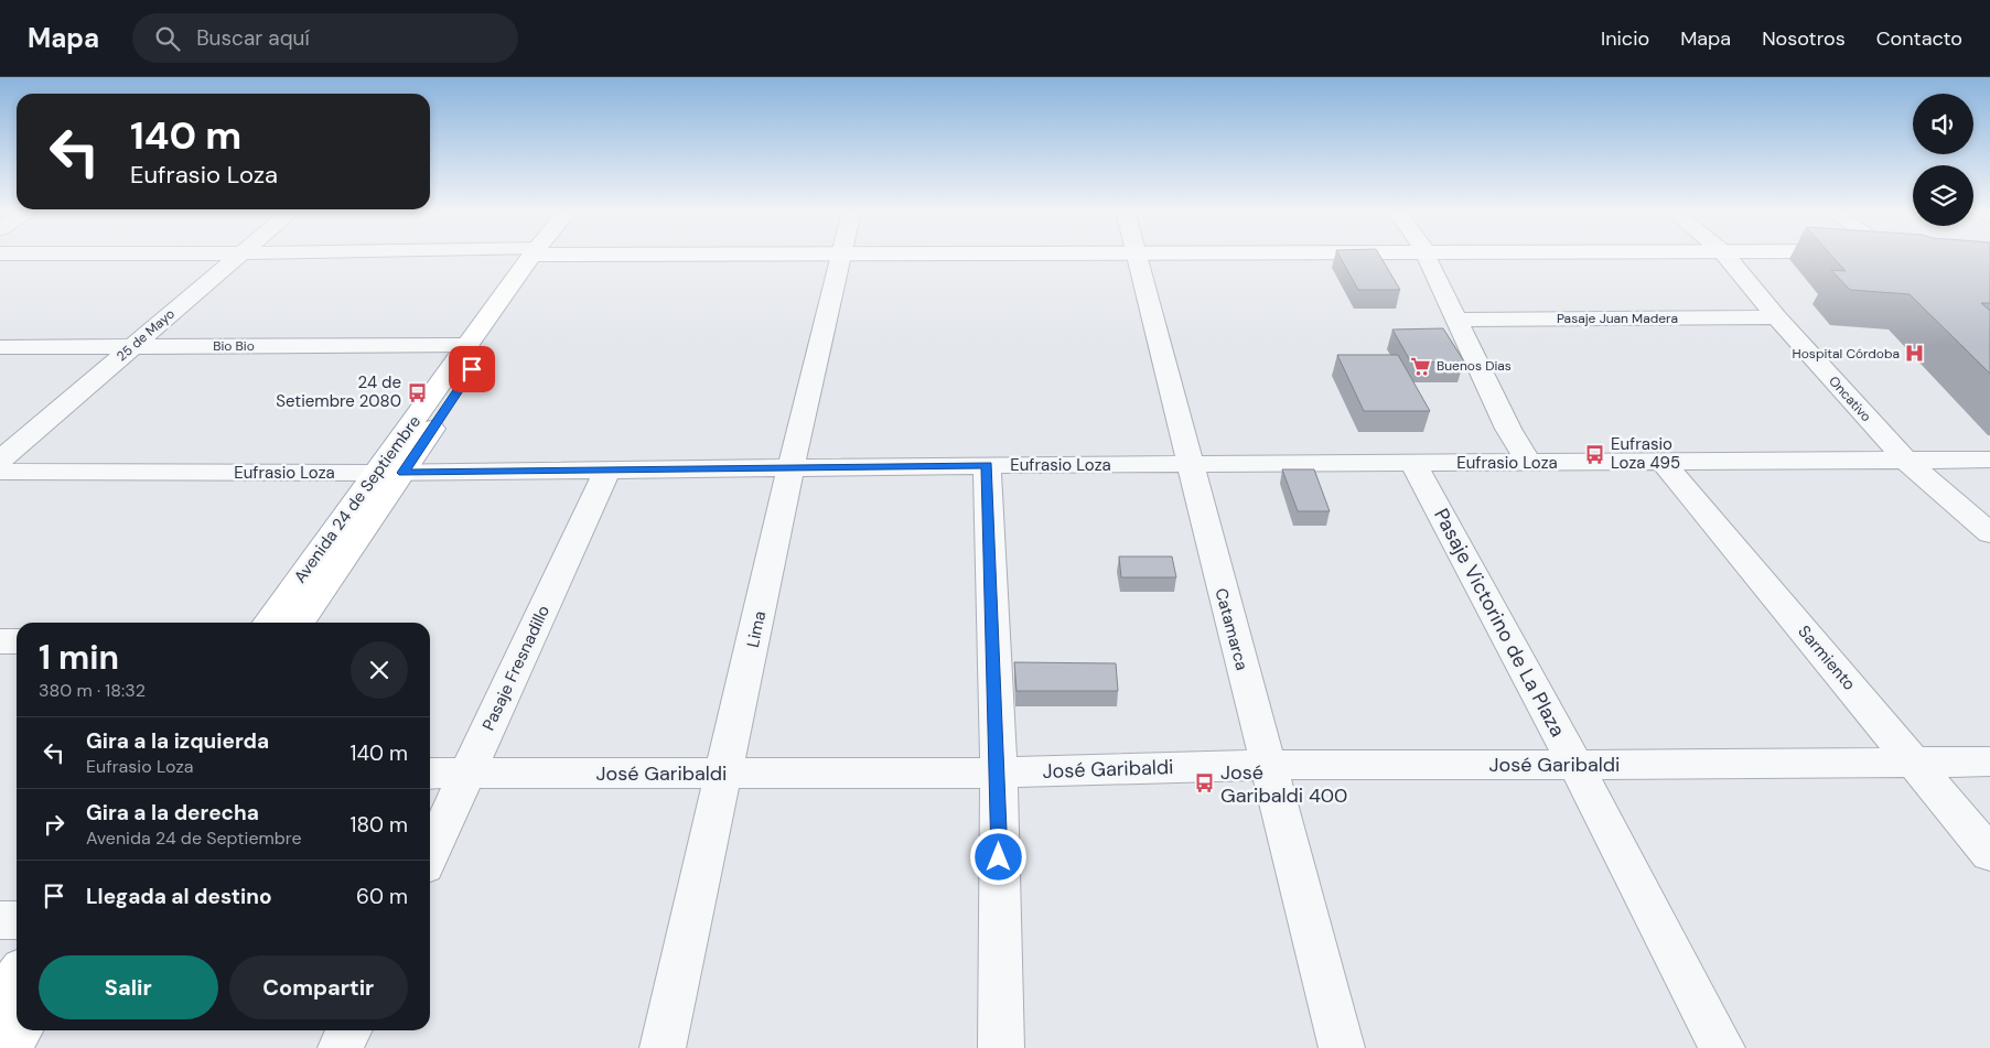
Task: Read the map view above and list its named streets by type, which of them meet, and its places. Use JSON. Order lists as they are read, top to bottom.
{
  "streets": {
    "main road": ["Avenida 24 de Septiembre"],
    "street": [
      "Pasaje Juan Madera",
      "25 de Mayo",
      "Bio Bio",
      "Oncativo",
      "Eufrasio Loza",
      "Pasaje Victorino de La Plaza",
      "Lima",
      "Catamarca",
      "Sarmiento",
      "Pasaje Fresnadillo",
      "José Garibaldi"
    ]
  },
  "crossings": [
    ["Pasaje Juan Madera", "Oncativo"],
    ["25 de Mayo", "Bio Bio"],
    ["Bio Bio", "Avenida 24 de Septiembre"],
    ["Oncativo", "Eufrasio Loza"],
    ["Eufrasio Loza", "Avenida 24 de Septiembre"],
    ["Eufrasio Loza", "Pasaje Victorino de La Plaza"],
    ["Eufrasio Loza", "Lima"],
    ["Eufrasio Loza", "Catamarca"],
    ["Eufrasio Loza", "Sarmiento"],
    ["Eufrasio Loza", "Pasaje Fresnadillo"],
    ["Pasaje Victorino de La Plaza", "José Garibaldi"],
    ["Lima", "José Garibaldi"],
    ["Catamarca", "José Garibaldi"],
    ["Sarmiento", "José Garibaldi"],
    ["Pasaje Fresnadillo", "José Garibaldi"]
  ],
  "places": {
    "hospital": ["Hospital Córdoba"],
    "supermarket": ["Buenos Dias"],
    "bus stop": ["24 de Setiembre 2080", "Eufrasio Loza 495", "José Garibaldi 400"]
  },
  "page": {
    "header": "Mapa",
    "search": "Buscar aquí",
    "nav": [
      "Inicio",
      "Mapa",
      "Nosotros",
      "Contacto"
    ],
    "turn": ["140 m", "Eufrasio Loza"],
    "heading": ["1 min", "380 m · 18:32"],
    "list": [
      {
        "name": "Gira a la izquierda",
        "note": "Eufrasio Loza",
        "value": "140 m"
      },
      {
        "name": "Gira a la derecha",
        "note": "Avenida 24 de Septiembre",
        "value": "180 m"
      },
      {
        "name": "Llegada al destino",
        "value": "60 m"
      }
    ],
    "buttons": ["Salir", "Compartir"]
  }
}
